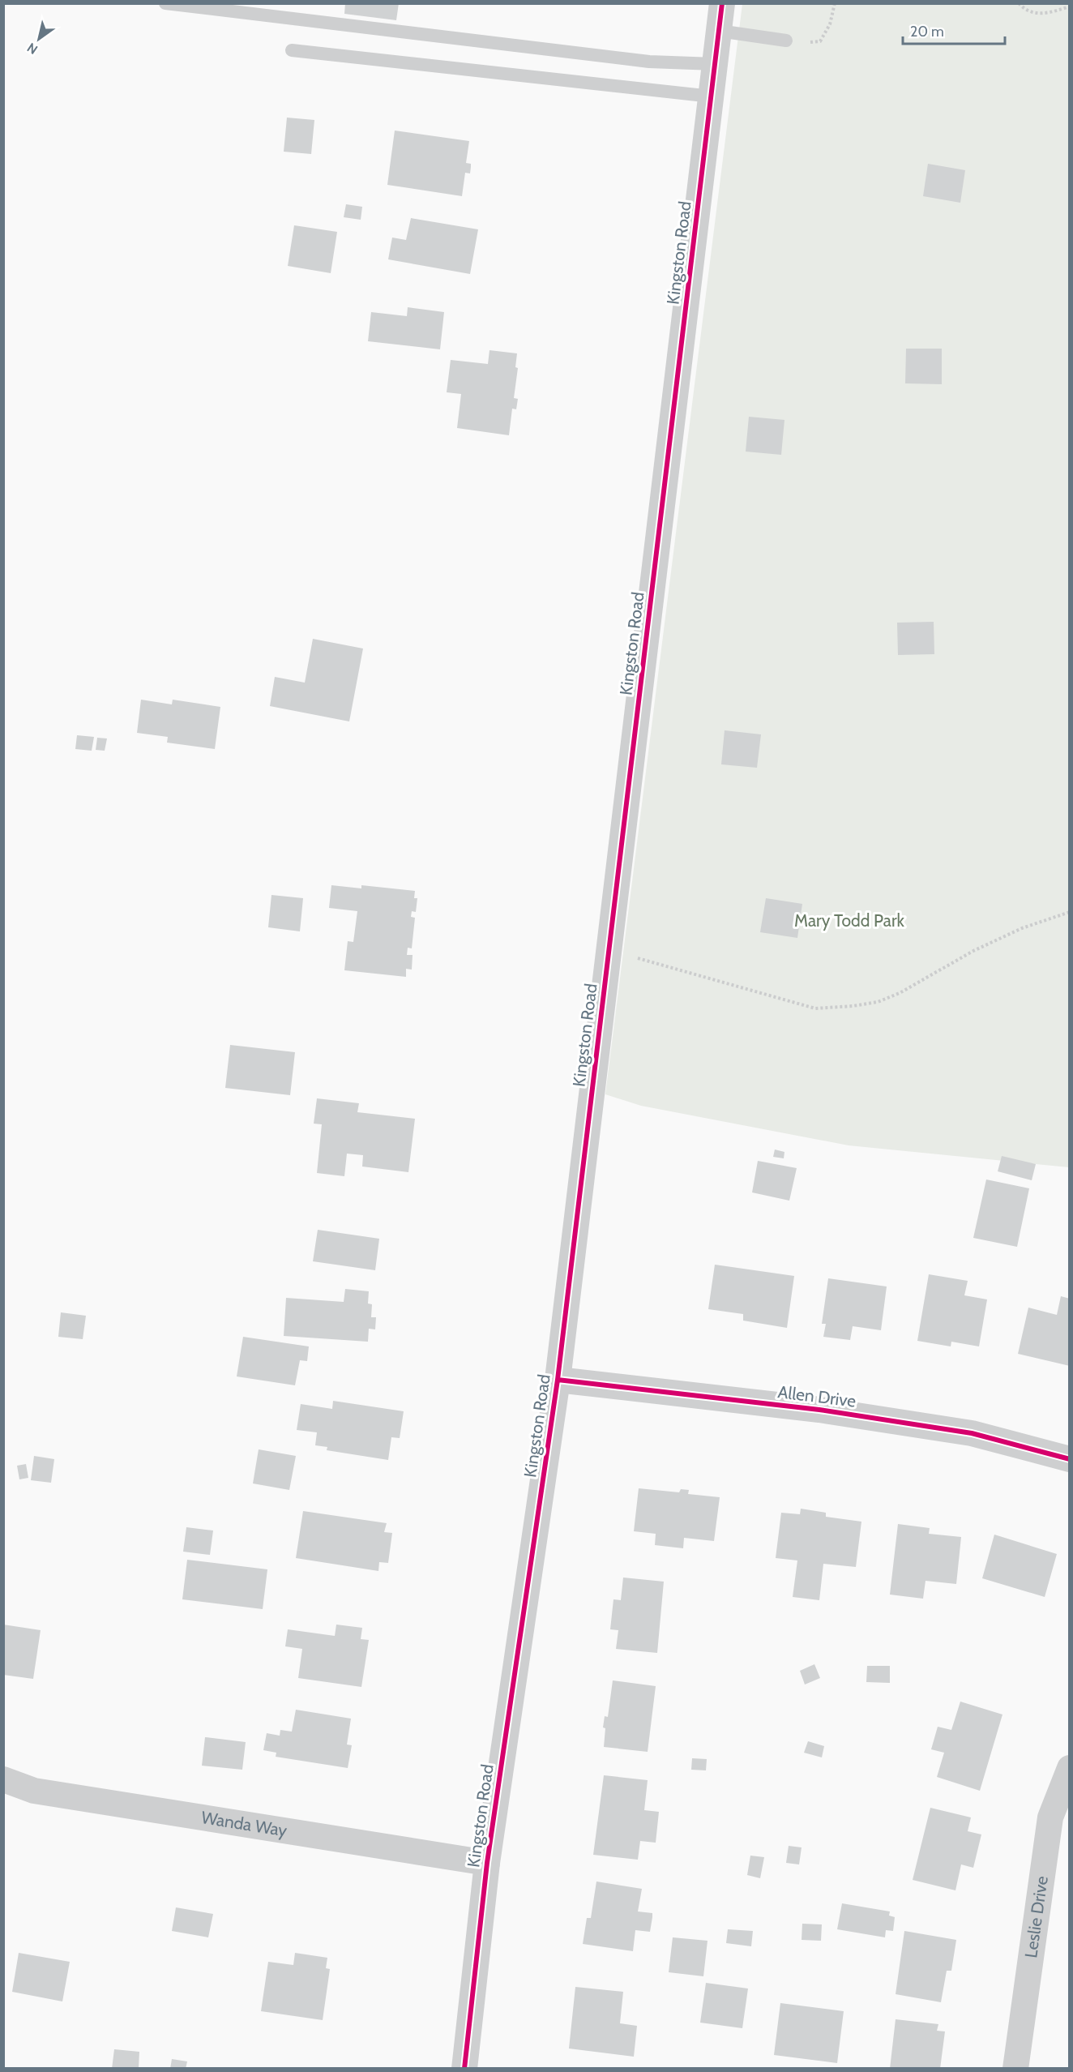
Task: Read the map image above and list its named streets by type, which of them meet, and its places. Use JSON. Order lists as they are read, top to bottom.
{
  "streets": {
    "street": [
      "Kingston Road",
      "Allen Drive",
      "Wanda Way",
      "Leslie Drive"
    ]
  },
  "crossings": [
    ["Kingston Road", "Allen Drive"],
    ["Kingston Road", "Wanda Way"]
  ],
  "parks": ["Mary Todd Park"],
  "scale_bar": "20 m",
  "north": "bottom left"
}
